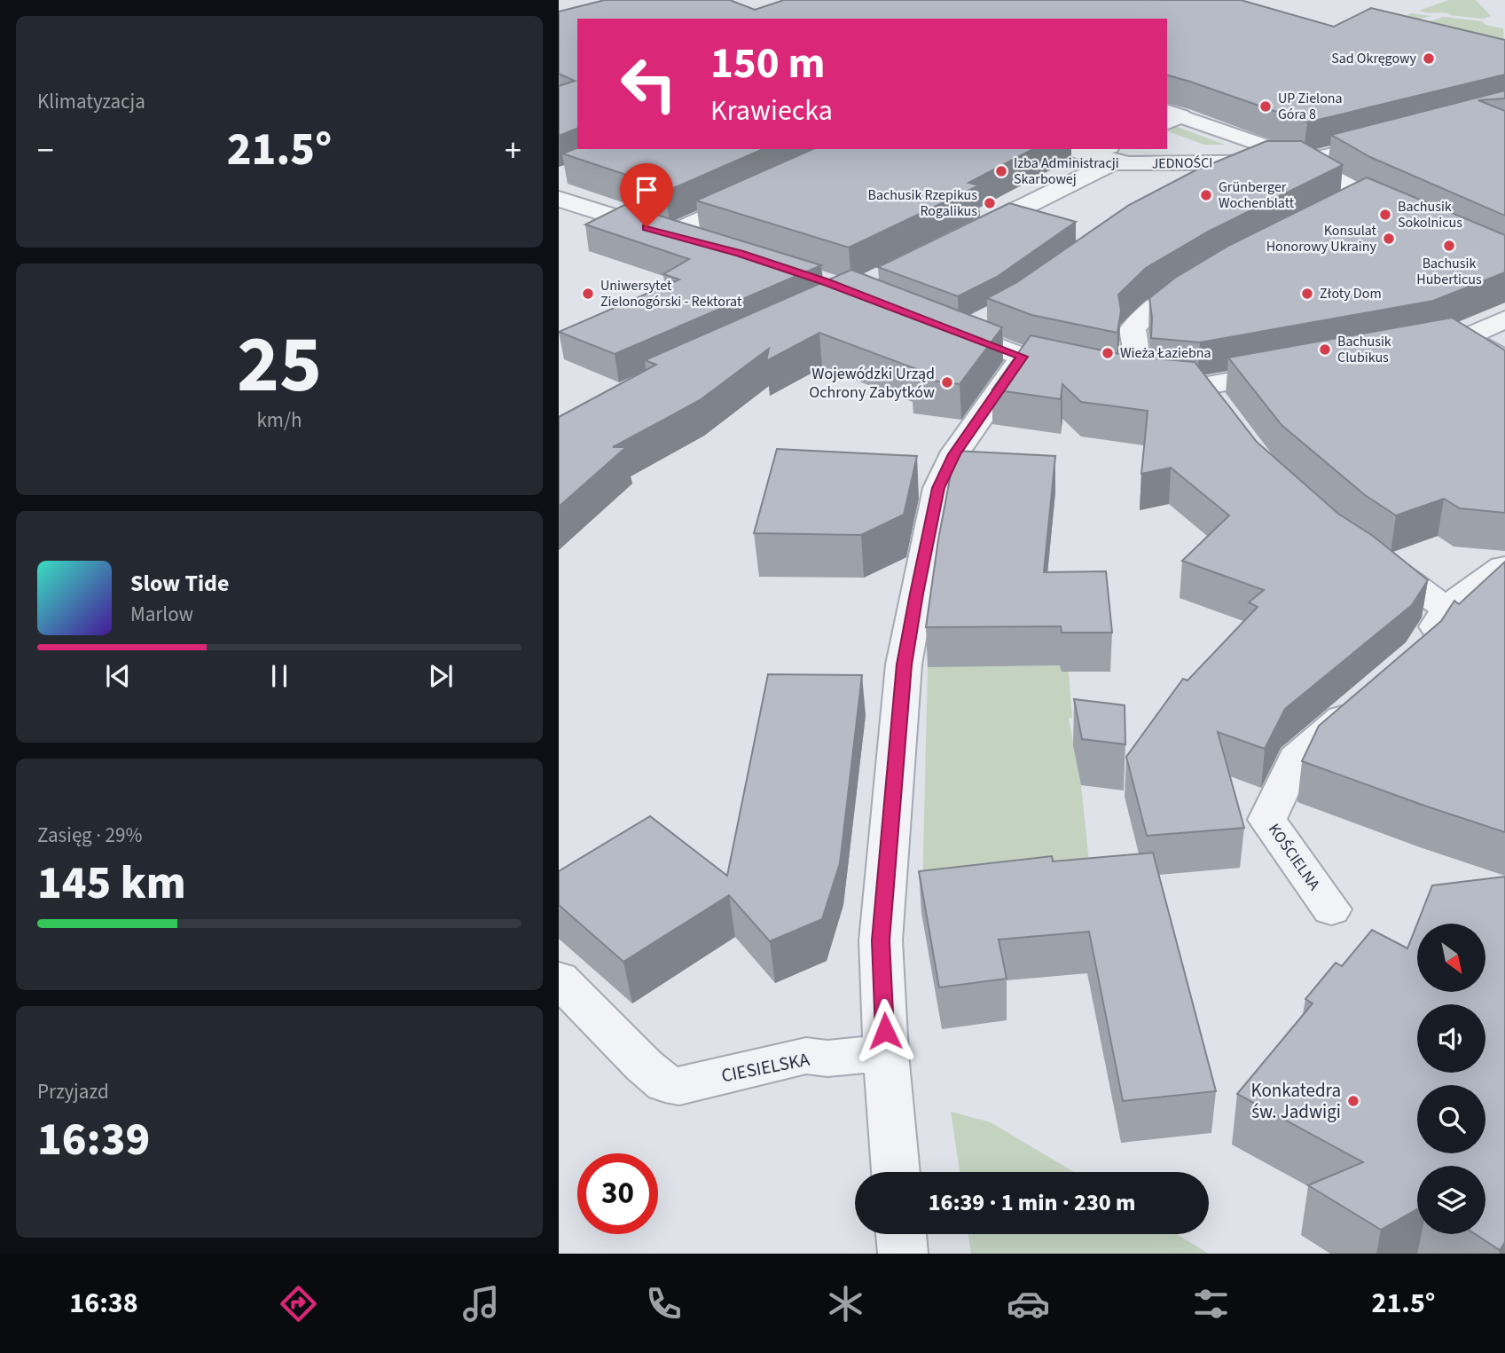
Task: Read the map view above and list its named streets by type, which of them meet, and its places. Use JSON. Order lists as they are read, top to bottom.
{
  "streets": {
    "street": ["JEDNOŚCI", "KOŚCIELNA", "CIESIELSKA"]
  },
  "places": [
    "Sad Okręgowy",
    "UP Zielona Góra 8",
    "Izba Administracji Skarbowej",
    "Grünberger Wochenblatt",
    "Bachusik Rzepikus Rogalikus",
    "Bachusik Sokolnicus",
    "Konsulat Honorowy Ukrainy",
    "Bachusik Huberticus",
    "Uniwersytet Zielonogórski - Rektorat",
    "Złoty Dom",
    "Bachusik Clubikus",
    "Wieża Łaziebna",
    "Wojewódzki Urząd Ochrony Zabytków",
    "Konkatedra św. Jadwigi"
  ],
  "north": "bottom right",
  "page": {
    "tile": [
      "Klimatyzacja",
      ["25", "km/h"],
      ["Zasięg · 29%", "145 km"],
      ["Przyjazd", "16:39"]
    ],
    "turn": ["150 m", "Krawiecka"],
    "heat": ["−", "21.5°", "+"],
    "song": ["Slow Tide", "Marlow"],
    "limit": "30",
    "trip": "16:39 · 1 min · 230 m",
    "tabs": ["16:38", "21.5°"]
  }
}
